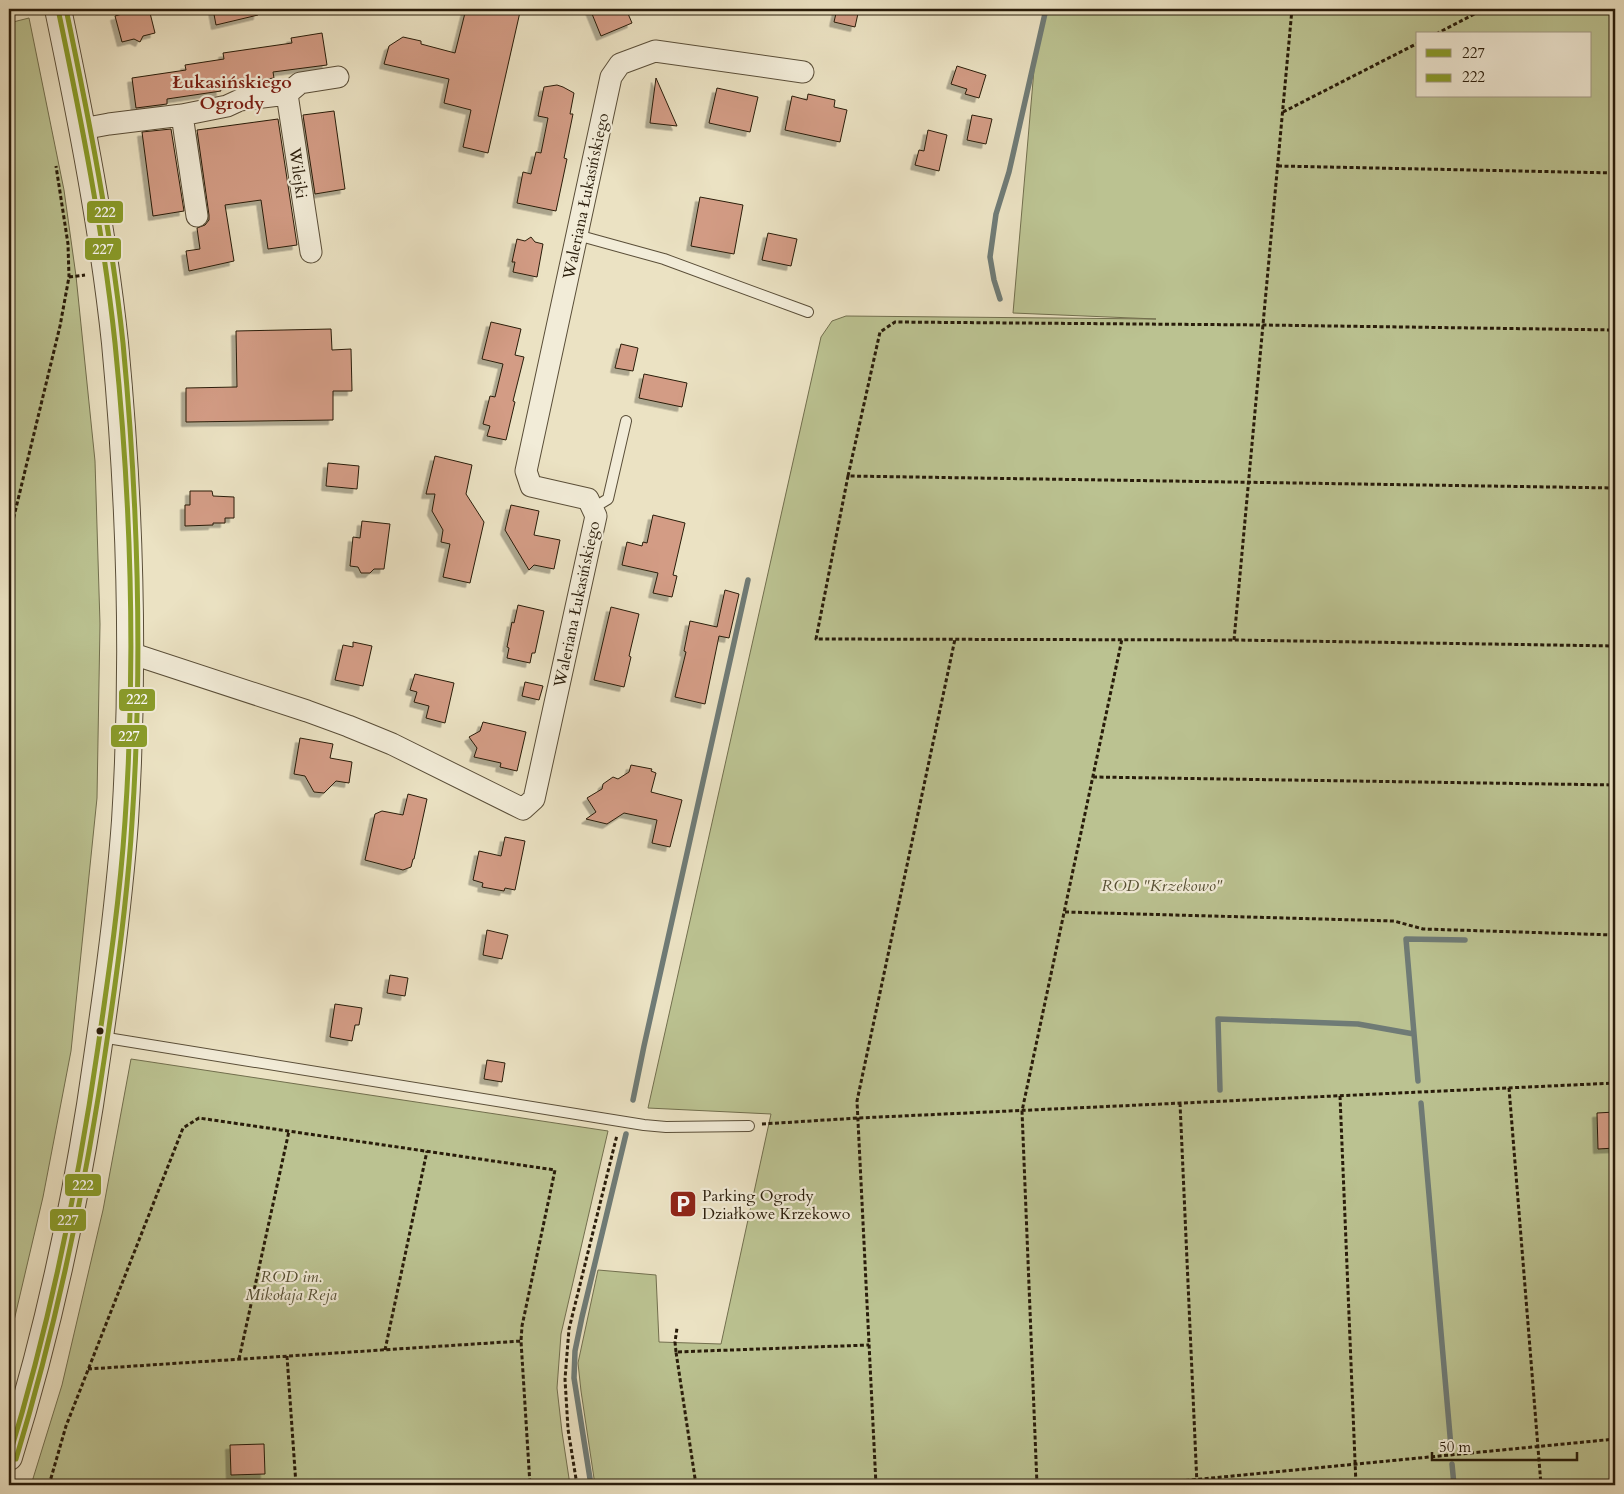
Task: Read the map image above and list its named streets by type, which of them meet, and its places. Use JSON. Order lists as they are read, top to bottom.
{
  "streets": {
    "street": ["Wilejki", "Waleriana Łukasińskiego"]
  },
  "districts": ["Łukasińskiego Ogrody"],
  "parks": ["ROD \"Krzekowo\"", "ROD im. Mikołaja Reja"],
  "places": {
    "parking": ["Parking Ogrody Działkowe Krzekowo"]
  },
  "lines": ["transit line 227", "transit line 222"],
  "legend": ["227", "222"],
  "scale_bar": "50 m"
}
